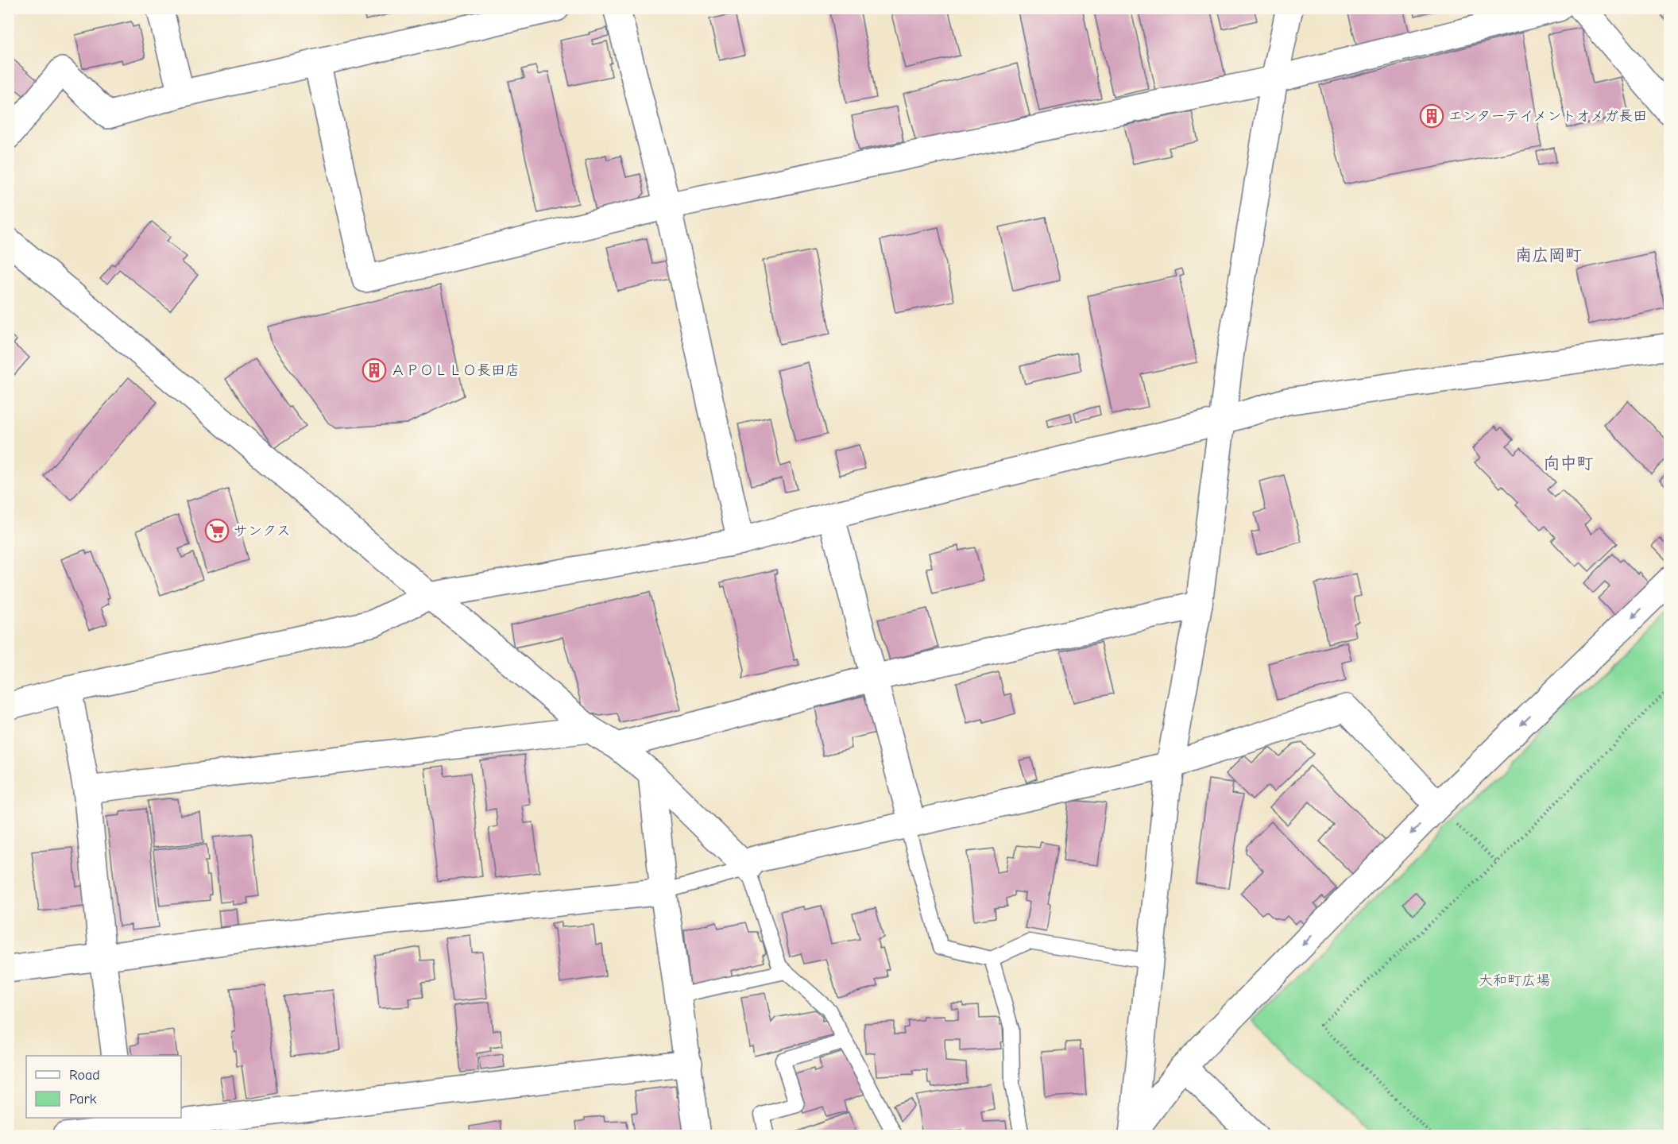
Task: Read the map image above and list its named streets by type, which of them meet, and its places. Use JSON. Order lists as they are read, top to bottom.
{
  "districts": ["南広岡町", "向中町"],
  "parks": ["大和町広場"],
  "places": {
    "building": ["エンターテイメントオメガ長田", "ＡＰＯＬＬＯ長田店"],
    "supermarket": ["サンクス"]
  },
  "legend": ["Road", "Park"]
}
